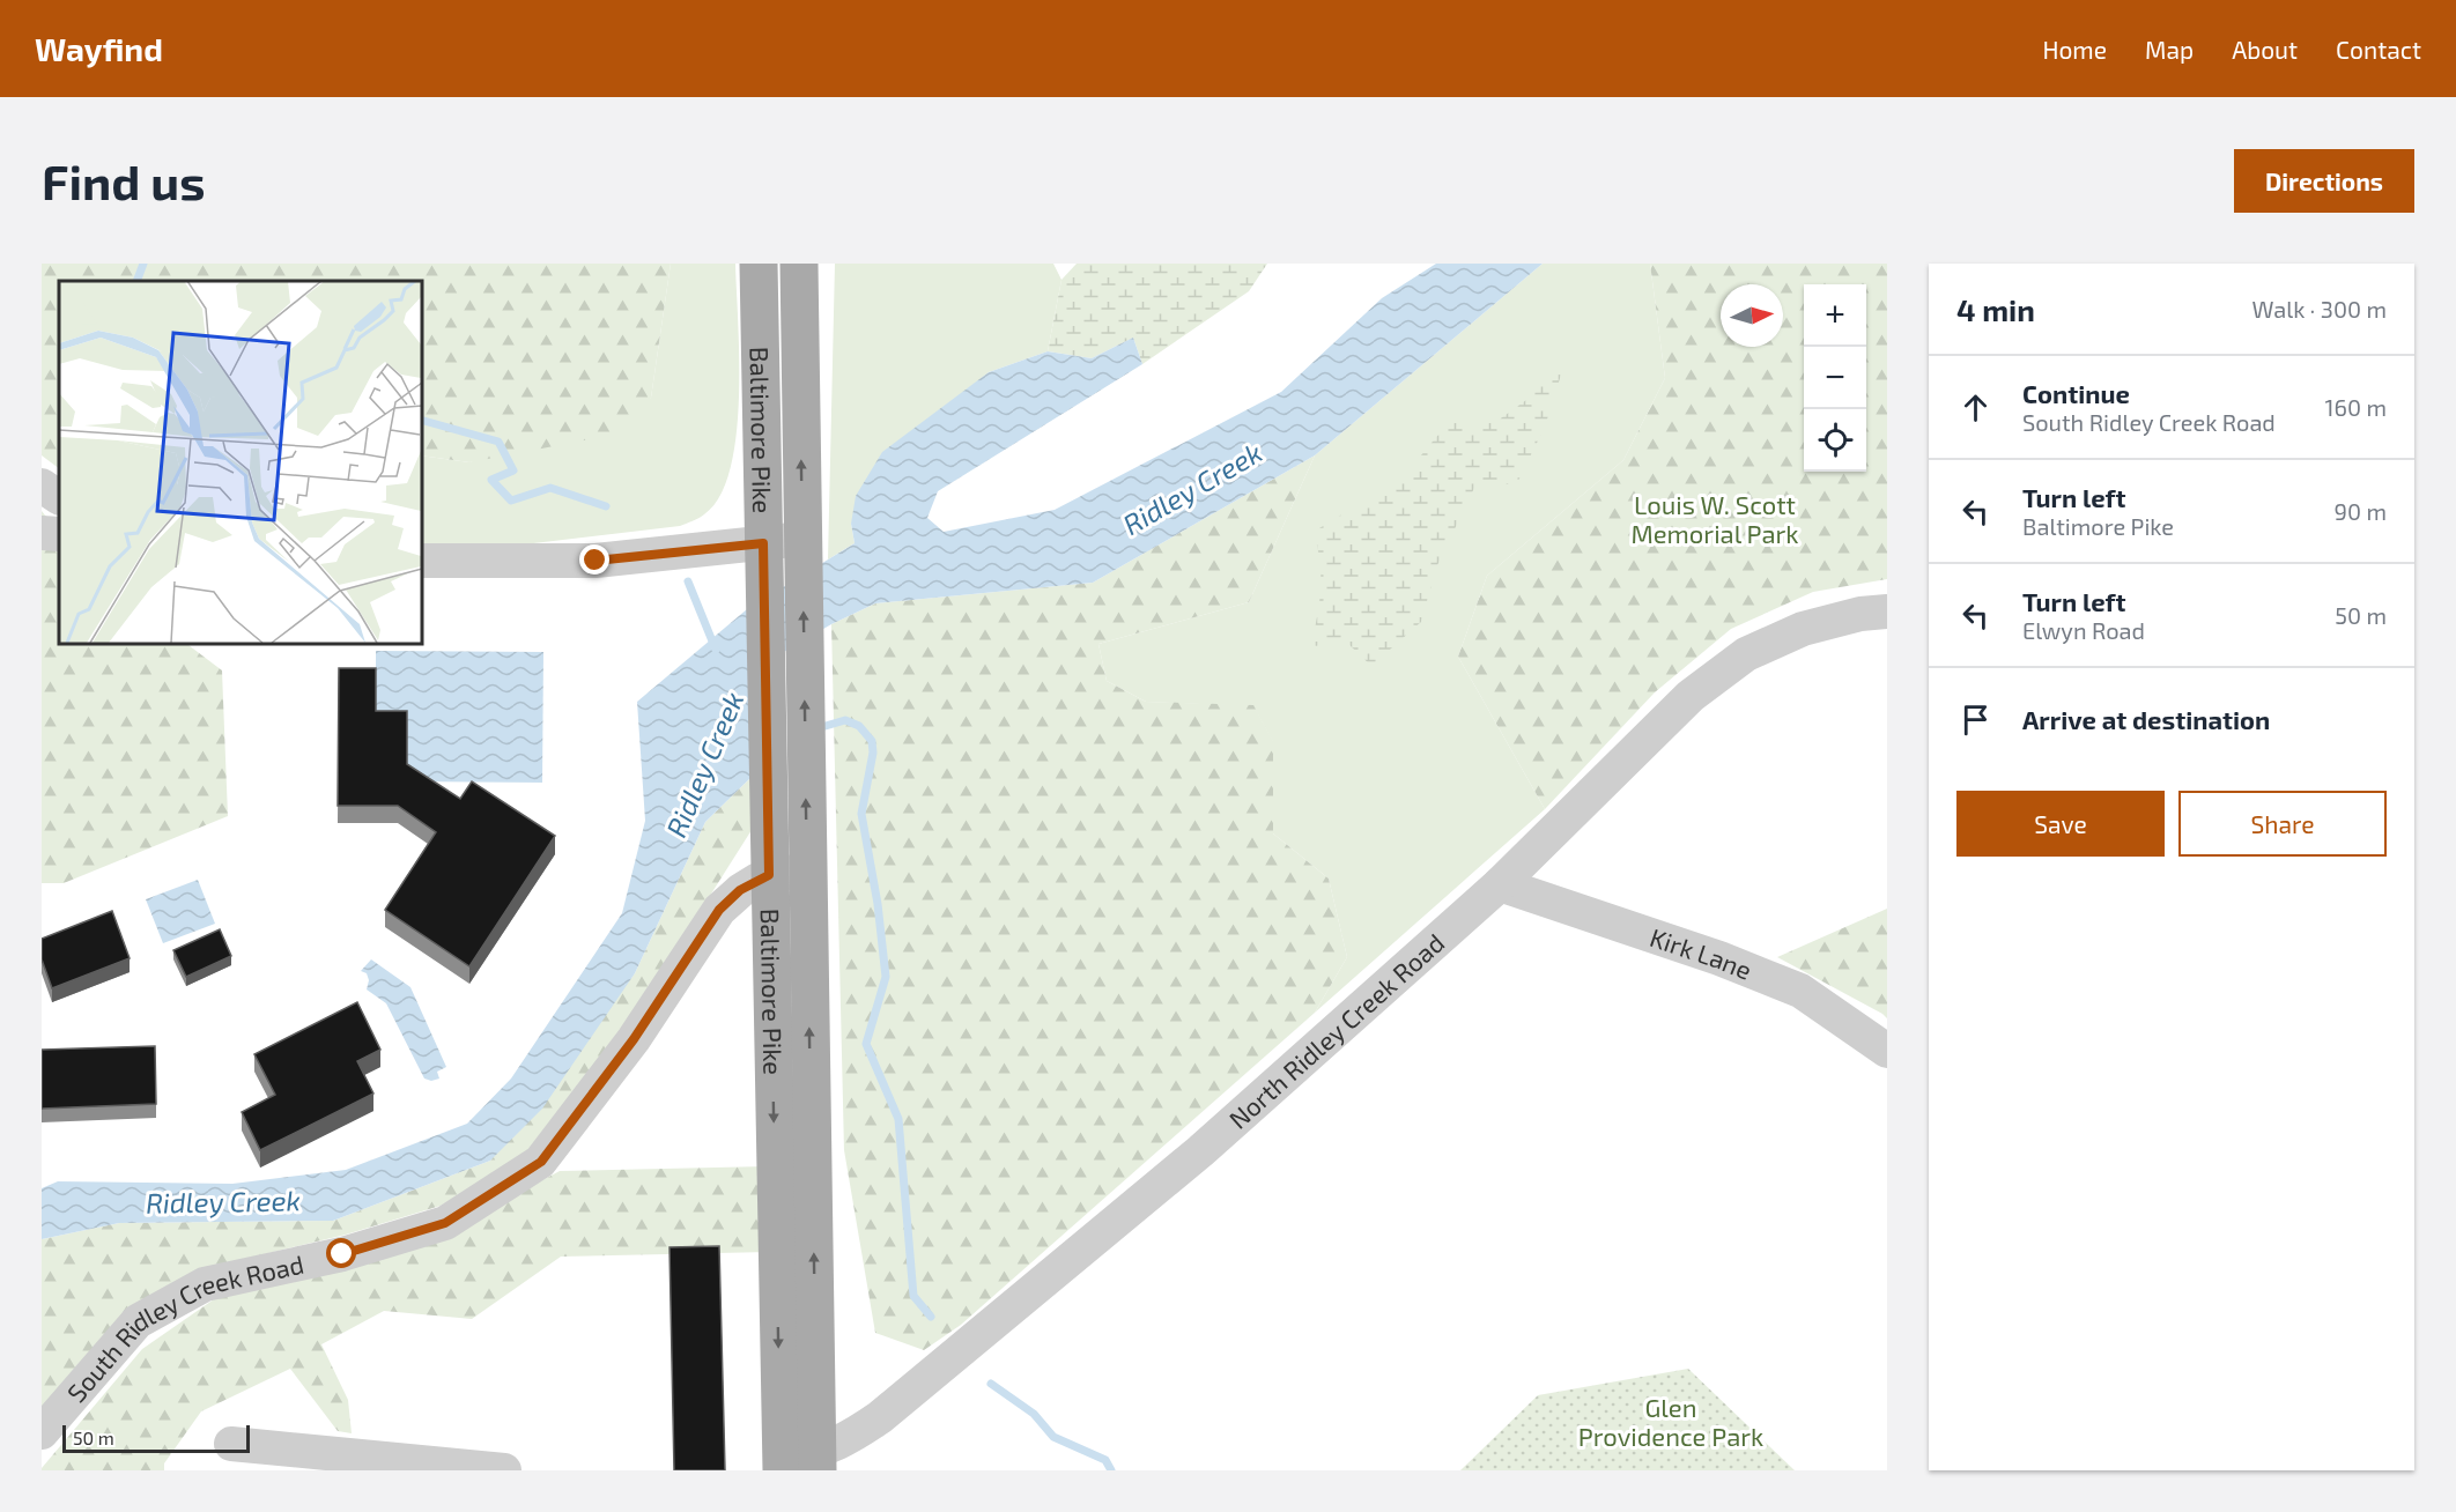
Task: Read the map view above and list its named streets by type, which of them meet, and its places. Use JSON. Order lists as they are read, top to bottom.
{
  "streets": {
    "main road": ["Baltimore Pike"],
    "street": ["Kirk Lane", "North Ridley Creek Road", "South Ridley Creek Road"]
  },
  "crossings": [
    ["Baltimore Pike", "North Ridley Creek Road"],
    ["Baltimore Pike", "South Ridley Creek Road"],
    ["Kirk Lane", "North Ridley Creek Road"]
  ],
  "water": ["Ridley Creek"],
  "parks": ["Louis W. Scott Memorial Park", "Glen Providence Park"],
  "scale_bar": "50 m",
  "north": "right",
  "page": {
    "header": "Wayfind",
    "nav": [
      "Home",
      "Map",
      "About",
      "Contact"
    ],
    "buttons": [
      "Directions",
      ["Save", "Share"]
    ],
    "title": "Find us",
    "heading": ["4 min", "Walk · 300 m"],
    "map_buttons": ["+", "−"],
    "list": [
      ["Continue", "South Ridley Creek Road", "160 m"],
      ["Turn left", "Baltimore Pike", "90 m"],
      ["Turn left", "Elwyn Road", "50 m"],
      "Arrive at destination"
    ],
    "scale": "50 m"
  }
}
